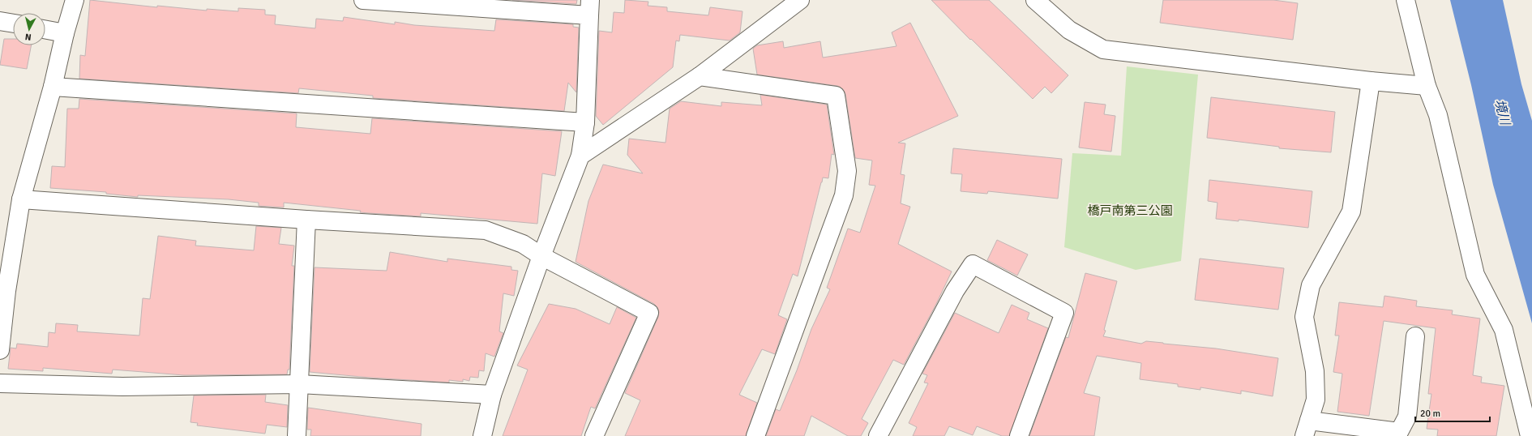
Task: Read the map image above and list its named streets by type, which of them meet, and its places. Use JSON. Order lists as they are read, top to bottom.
{
  "water": ["境川"],
  "parks": ["橋戸南第三公園"],
  "scale_bar": "20 m",
  "north": "bottom"
}
